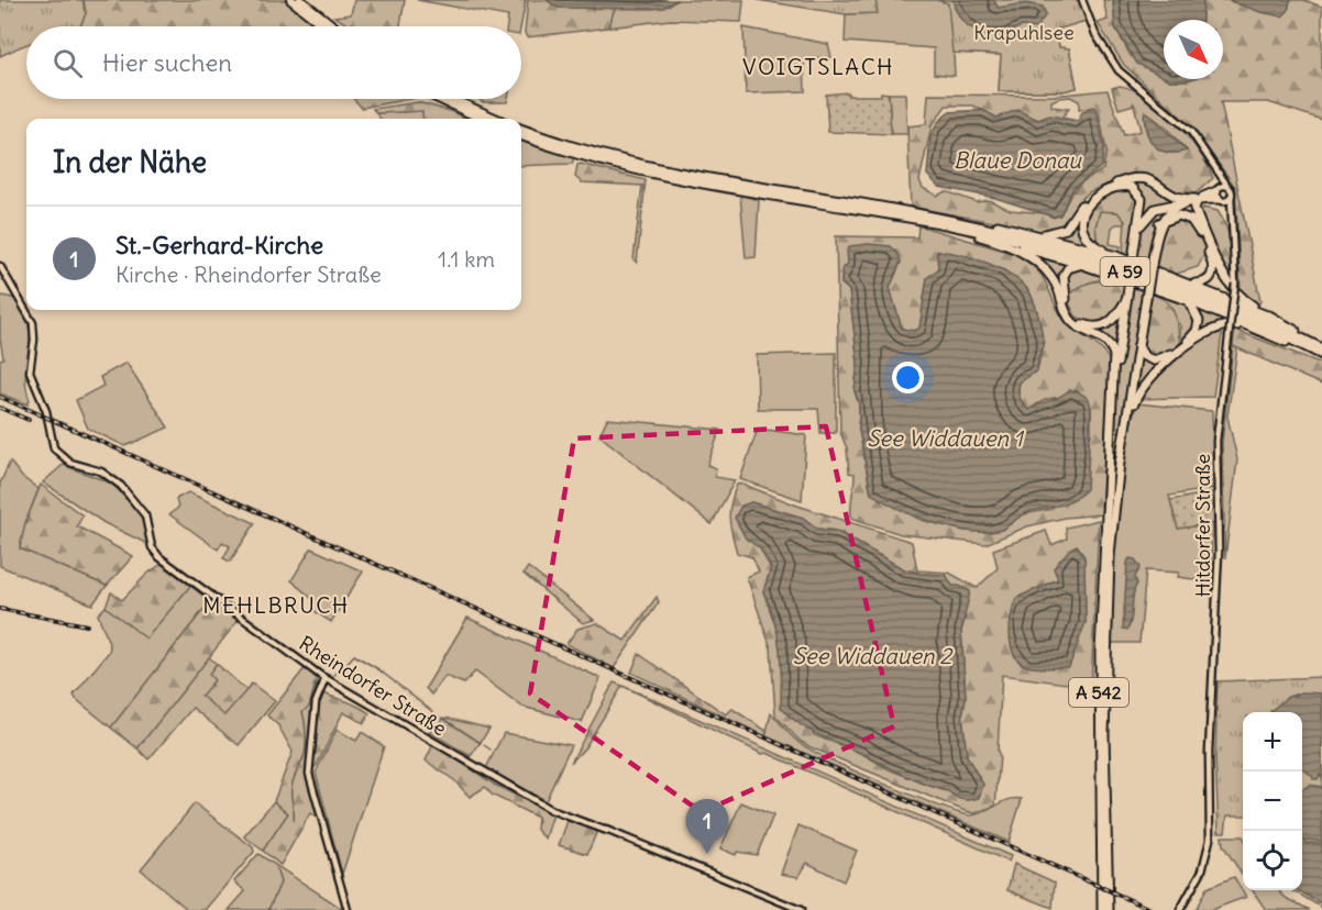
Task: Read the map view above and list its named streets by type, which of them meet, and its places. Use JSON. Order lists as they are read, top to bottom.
{
  "streets": {
    "highway": ["A 59", "A 542"],
    "main road": ["Hitdorfer Straße", "Rheindorfer Straße"]
  },
  "districts": ["VOIGTSLACH", "MEHLBRUCH"],
  "water": ["Blaue Donau", "See Widdauen 1", "See Widdauen 2"],
  "parks": ["Krapuhlsee"],
  "north": "bottom right",
  "page": {
    "search": "Hier suchen",
    "heading": "In der Nähe",
    "list": [
      {
        "mark": "1",
        "name": "St.-Gerhard-Kirche",
        "note": "Kirche · Rheindorfer Straße",
        "value": "1.1 km"
      }
    ],
    "map_buttons": ["+", "−"],
    "pins": "1"
  }
}
